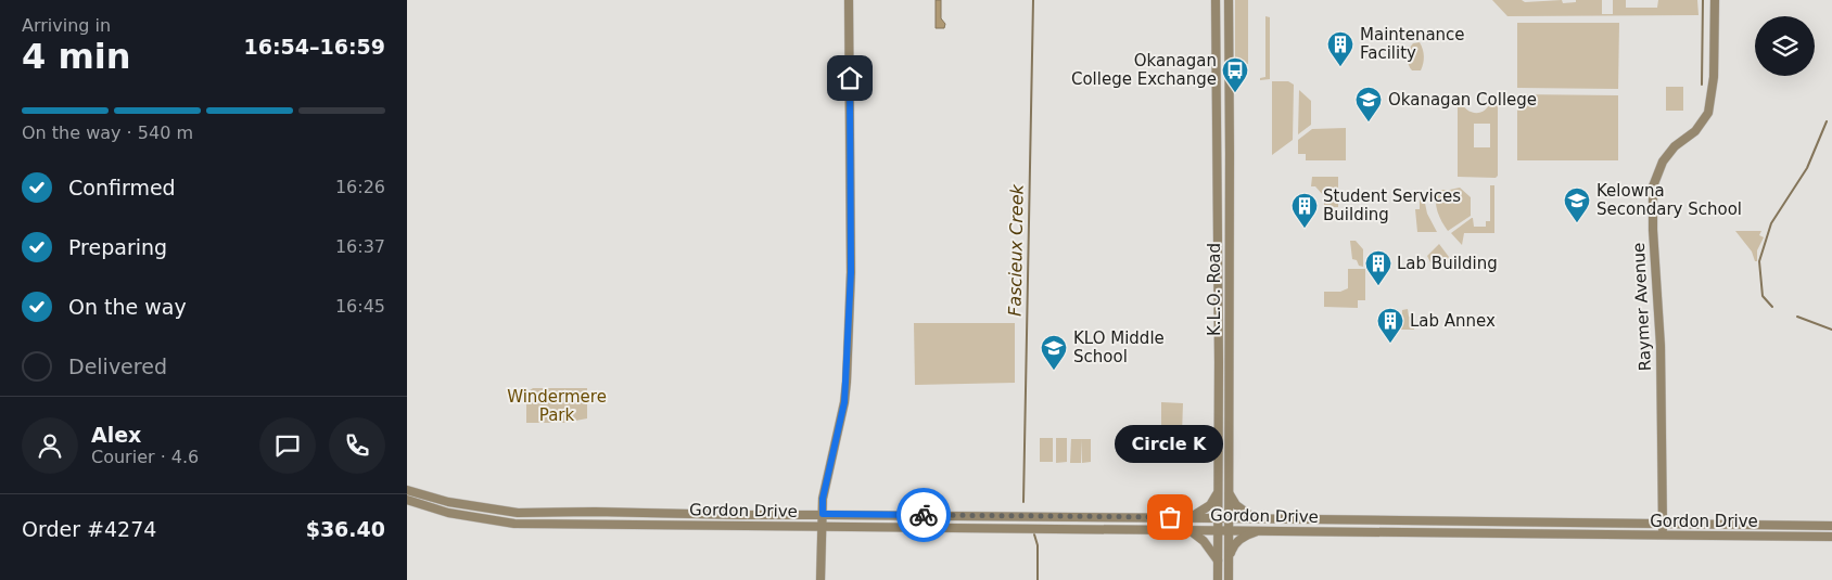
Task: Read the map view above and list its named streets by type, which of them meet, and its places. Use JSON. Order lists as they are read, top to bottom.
{
  "streets": {
    "main road": ["K.L.O. Road", "Raymer Avenue", "Gordon Drive"]
  },
  "crossings": [
    ["K.L.O. Road", "Gordon Drive"],
    ["Raymer Avenue", "Gordon Drive"]
  ],
  "water": ["Fascieux Creek"],
  "parks": ["Windermere Park"],
  "places": {
    "building": [
      "Maintenance Facility",
      "Student Services Building",
      "Lab Building",
      "Lab Annex"
    ],
    "bus stop": ["Okanagan College Exchange"],
    "school or university": ["Okanagan College", "Kelowna Secondary School", "KLO Middle School"],
    "other": ["Circle K"]
  },
  "page": {
    "heading": ["4 min", "Arriving in", "16:54–16:59"],
    "panel": [
      "Alex",
      "Courier · 4.6",
      "Order #4274",
      "$36.40"
    ],
    "bar": "On the way · 540 m",
    "list": [
      ["Confirmed", "16:26"],
      ["Preparing", "16:37"],
      ["On the way", "16:45"],
      "Delivered"
    ],
    "bubble": "Circle K"
  }
}
